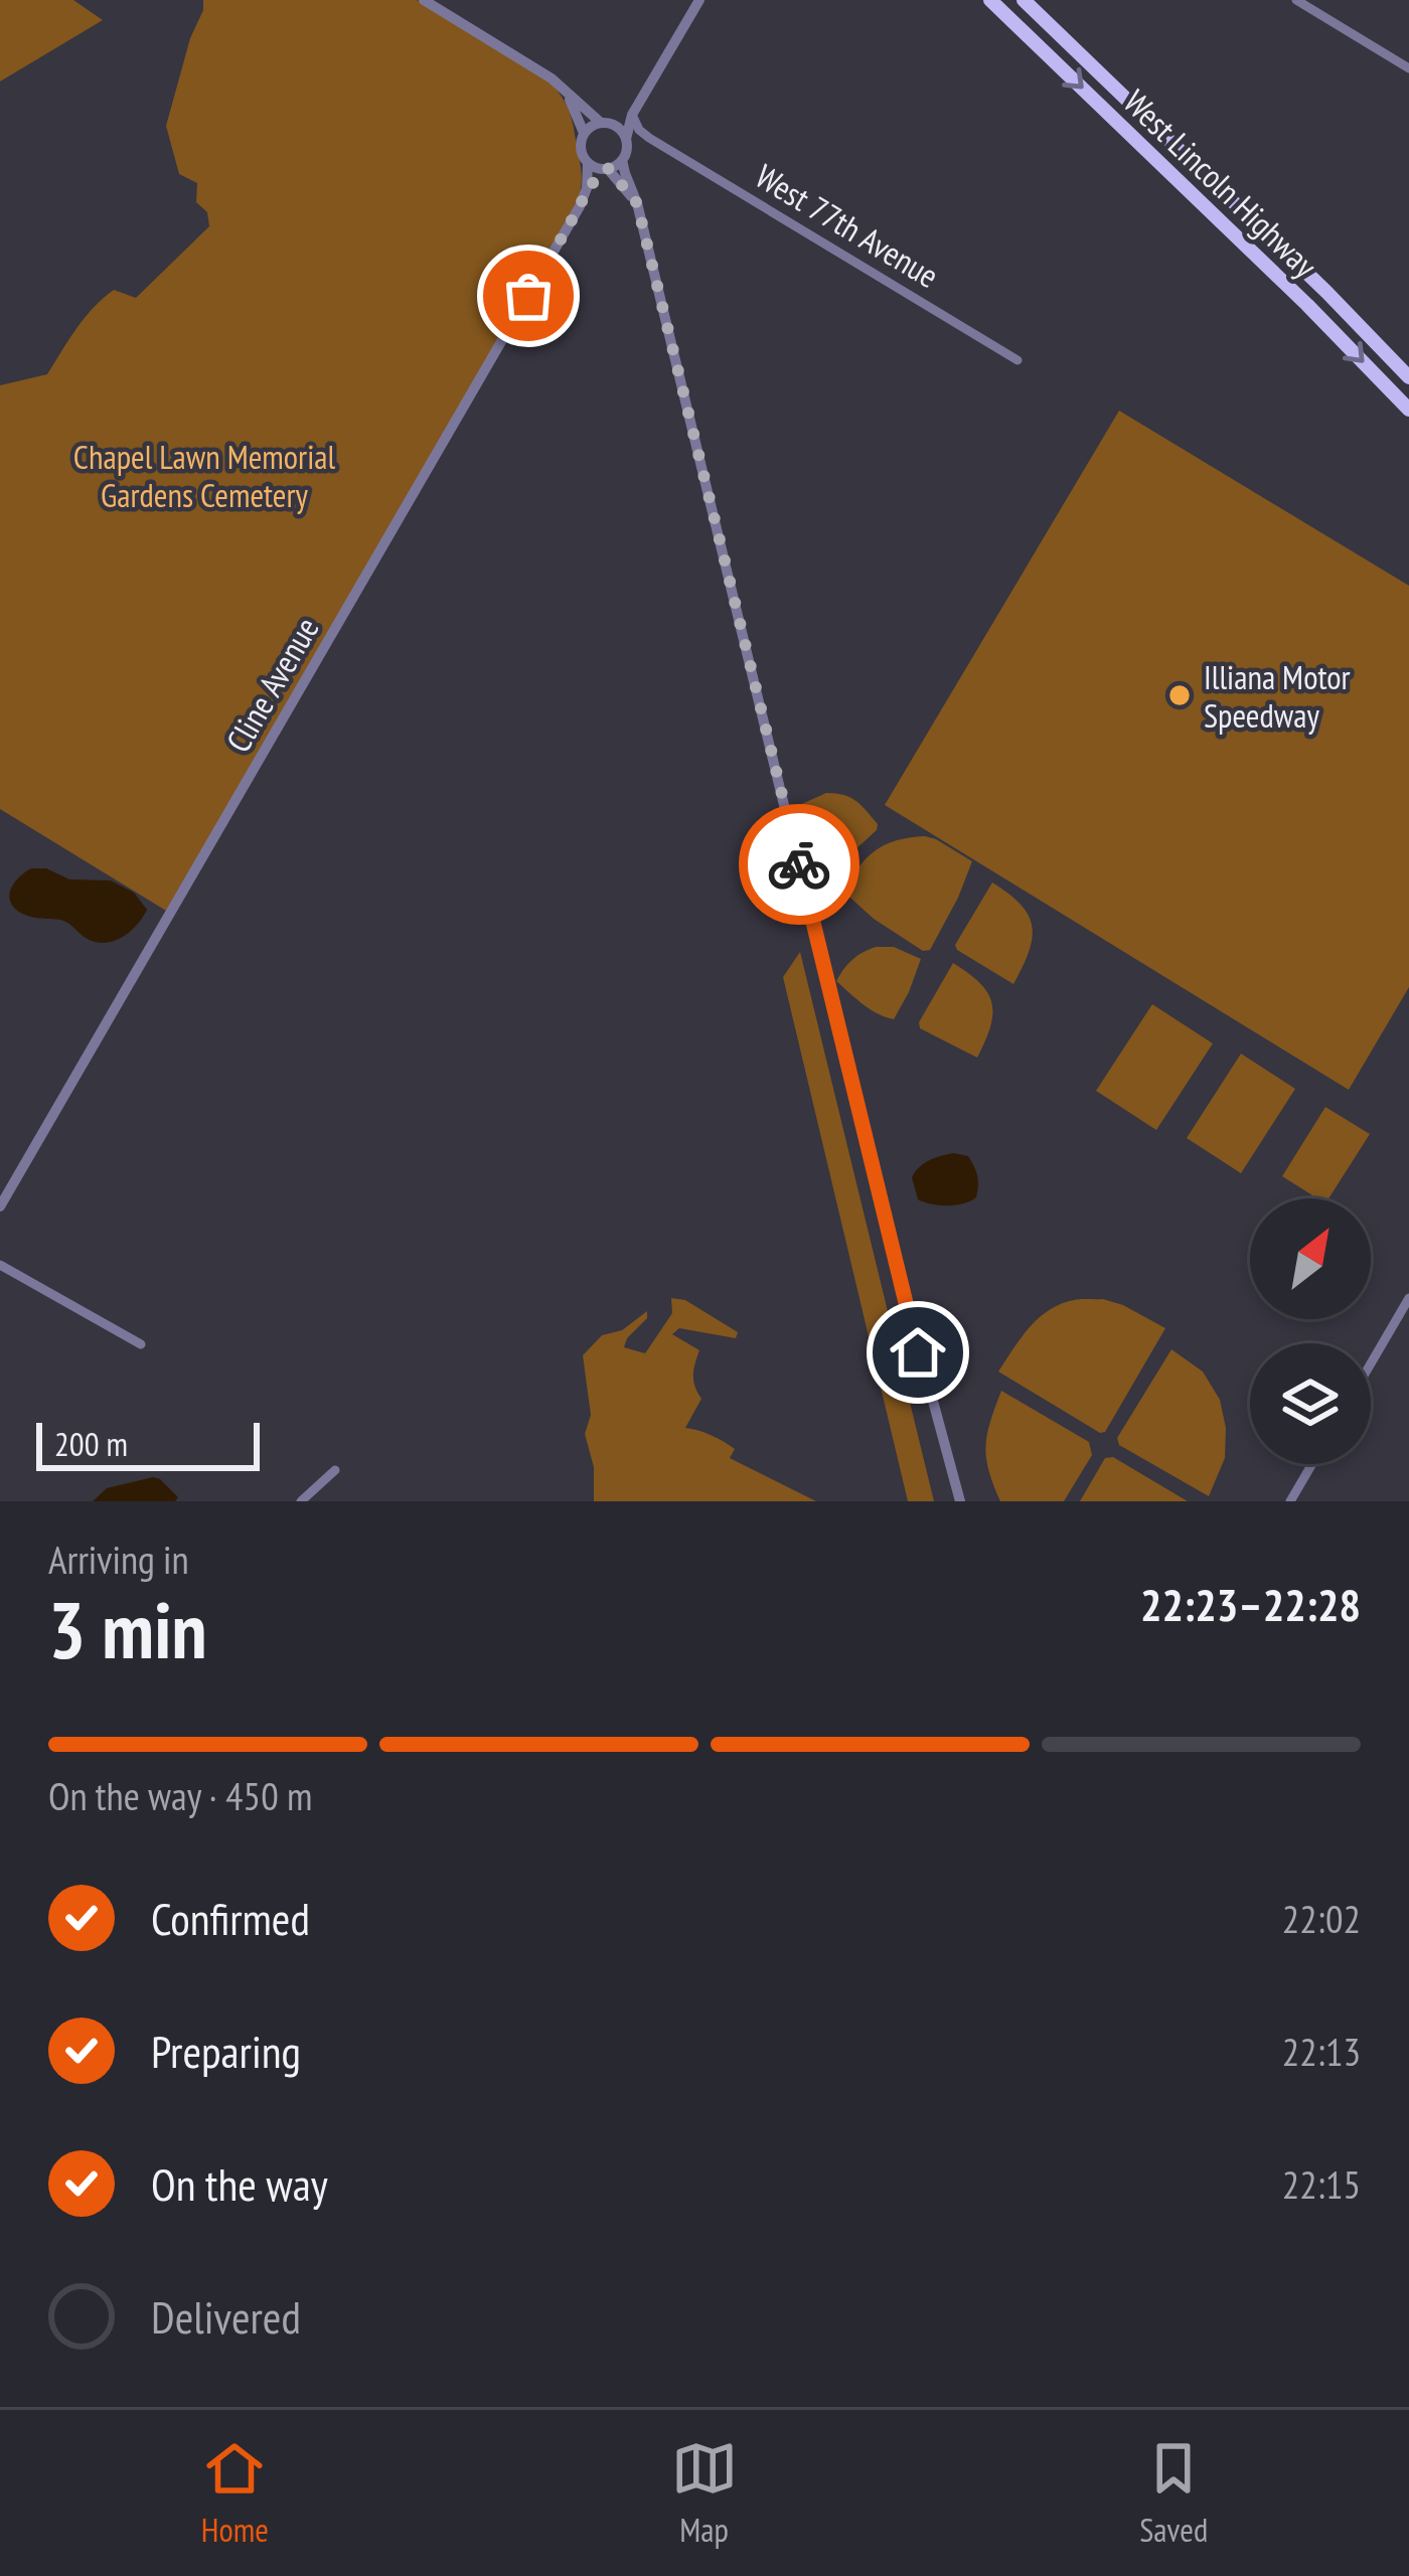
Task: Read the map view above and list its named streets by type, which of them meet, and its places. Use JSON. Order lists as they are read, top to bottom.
{
  "streets": {
    "main road": ["West Lincoln Highway"],
    "street": ["West 77th Avenue", "Cline Avenue"]
  },
  "parks": ["Chapel Lawn Memorial Gardens Cemetery"],
  "places": ["Illiana Motor Speedway"],
  "scale_bar": "200 m",
  "north": "top right",
  "page": {
    "scale": "200 m",
    "heading": ["3 min", "Arriving in", "22:23–22:28"],
    "bar": "On the way · 450 m",
    "list": [
      ["Confirmed", "22:02"],
      ["Preparing", "22:13"],
      ["On the way", "22:15"],
      "Delivered"
    ],
    "tabs": ["Home", "Map", "Saved"]
  }
}
